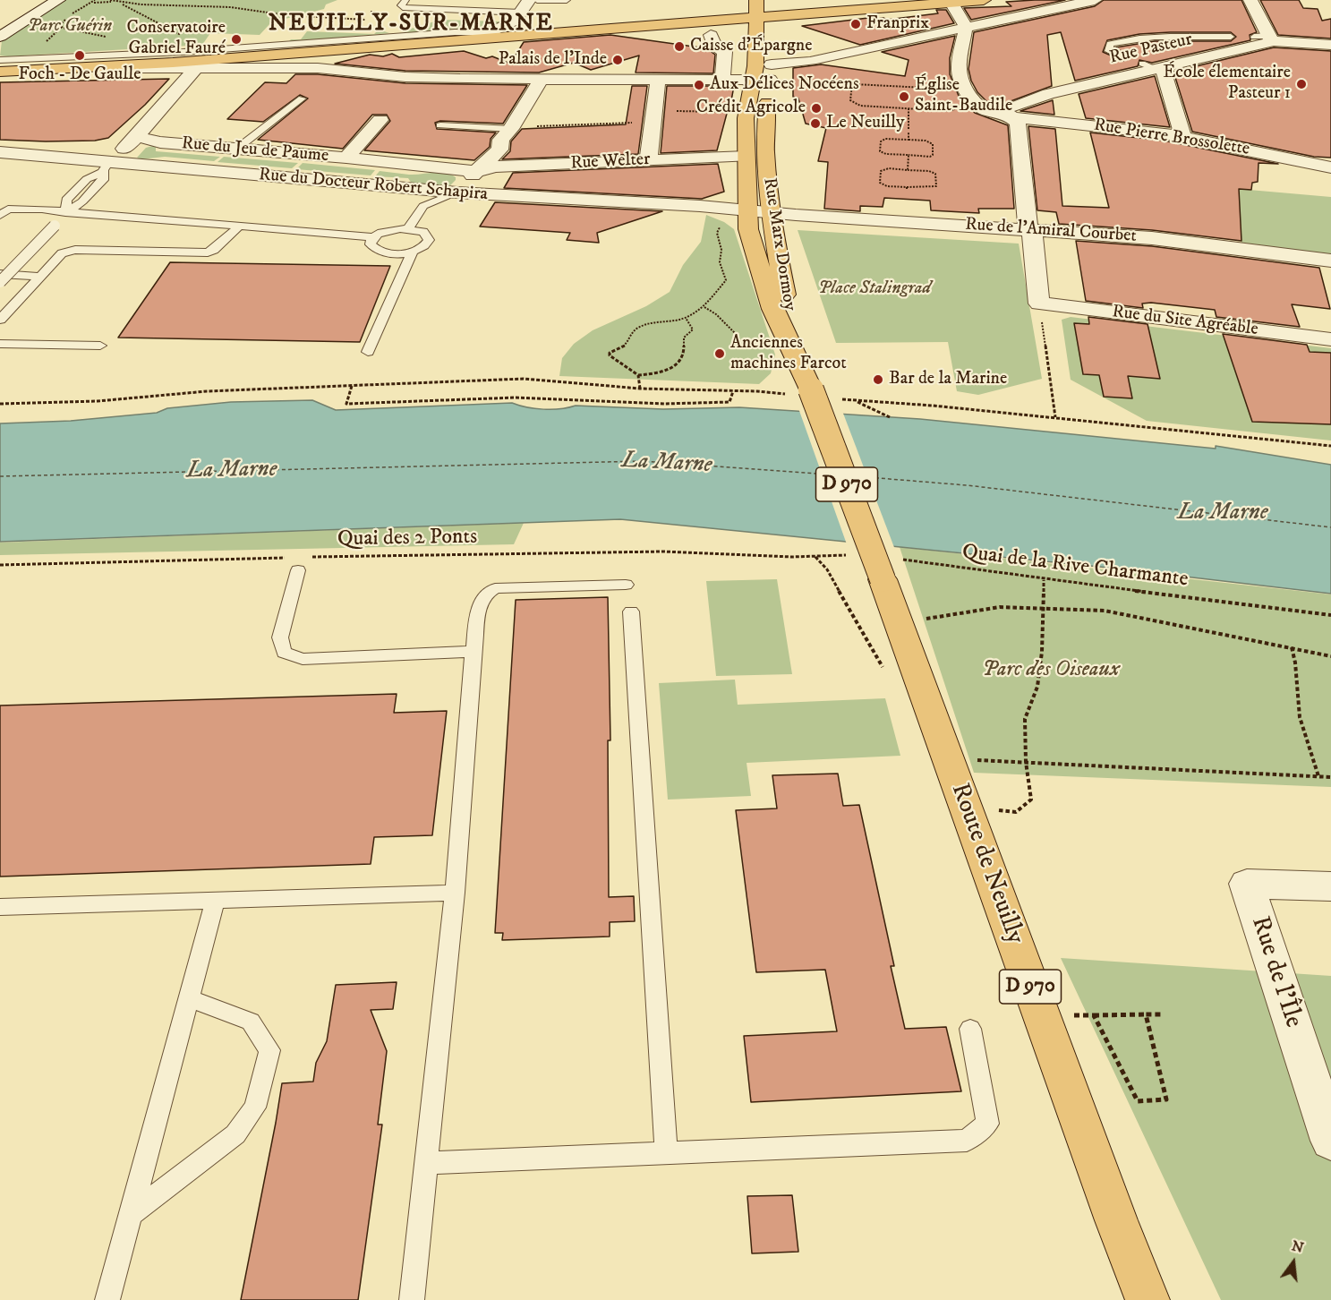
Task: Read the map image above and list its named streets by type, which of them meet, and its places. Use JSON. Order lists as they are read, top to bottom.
{
  "streets": {
    "main road": ["Rue Marx Dormoy", "D 970", "Route de Neuilly"],
    "street": [
      "Rue Pasteur",
      "Rue Pierre Brossolette",
      "Rue du Jeu de Paume",
      "Rue Welter",
      "Rue du Docteur Robert Schapira",
      "Rue de l'Amiral Courbet",
      "Rue du Site Agréable",
      "Rue de l'Île"
    ],
    "path": ["Quai des 2 Ponts", "Quai de la Rive Charmante"]
  },
  "crossings": [
    ["Rue Pasteur", "Rue Pierre Brossolette"],
    ["Rue du Jeu de Paume", "Rue Welter"],
    ["Rue Welter", "Rue Marx Dormoy"],
    ["Rue du Docteur Robert Schapira", "Rue de l'Amiral Courbet"],
    ["Rue du Docteur Robert Schapira", "Rue Marx Dormoy"],
    ["Rue de l'Amiral Courbet", "Rue Marx Dormoy"],
    ["Rue Marx Dormoy", "D 970"],
    ["D 970", "Quai de la Rive Charmante"],
    ["D 970", "Route de Neuilly"],
    ["Quai de la Rive Charmante", "Route de Neuilly"]
  ],
  "districts": ["NEUILLY-SUR-MARNE"],
  "water": ["La Marne"],
  "parks": ["Parc Guérin", "Place Stalingrad", "Parc des Oiseaux"],
  "places": [
    "Franprix",
    "Conservatoire Gabriel Fauré",
    "Caisse d'Épargne",
    "Foch - De Gaulle",
    "Palais de l'Inde",
    "École élementaire Pasteur 1",
    "Aux Délices Nocéens",
    "Église Saint-Baudile",
    "Crédit Agricole",
    "Le Neuilly",
    "Anciennes machines Farcot",
    "Bar de la Marine"
  ],
  "north": "top"
}
